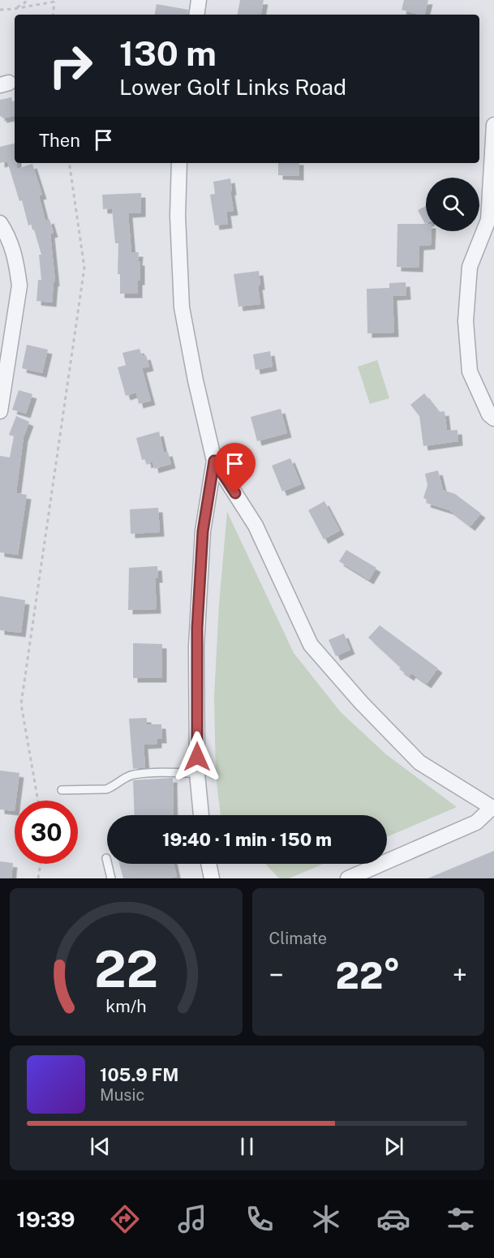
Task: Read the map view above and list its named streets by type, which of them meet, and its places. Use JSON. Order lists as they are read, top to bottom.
{
  "page": {
    "turn": ["130 m", "Lower Golf Links Road"],
    "then": "Then",
    "limit": "30",
    "trip": "19:40 · 1 min · 150 m",
    "tile": "Climate",
    "heat": ["−", "22°", "+"],
    "song": ["105.9 FM", "Music"],
    "tabs": "19:39",
    "gauge": ["22", "km/h"]
  }
}
